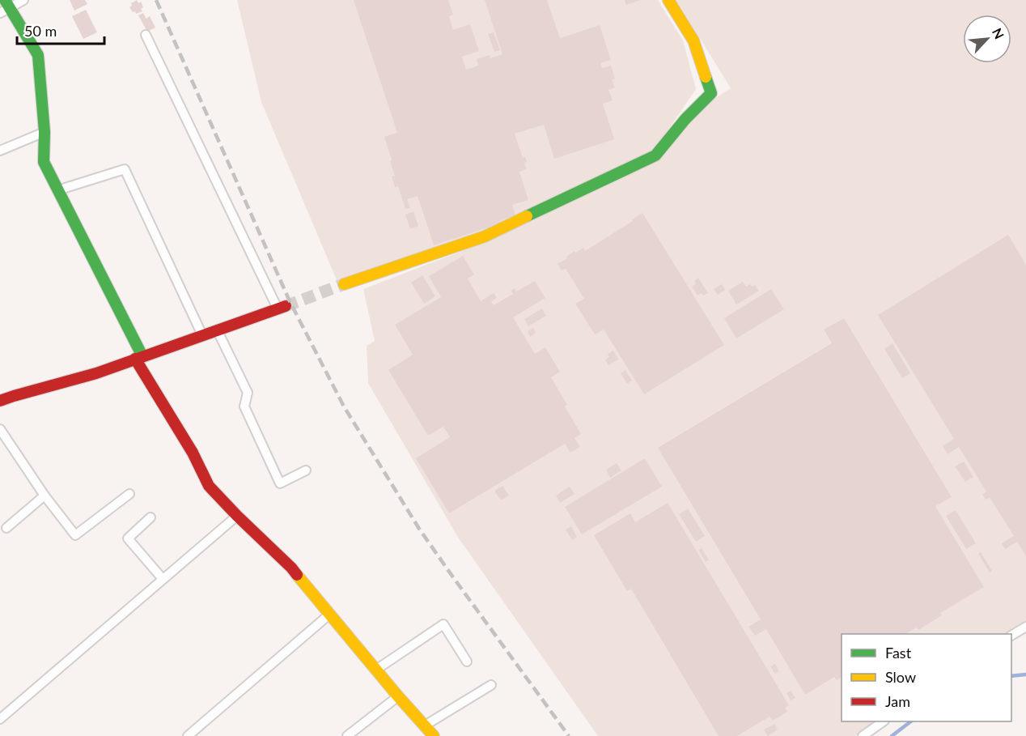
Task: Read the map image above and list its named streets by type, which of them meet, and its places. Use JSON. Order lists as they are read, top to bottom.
{
  "legend": ["Fast", "Slow", "Jam"],
  "scale_bar": "50 m",
  "north": "top right"
}
